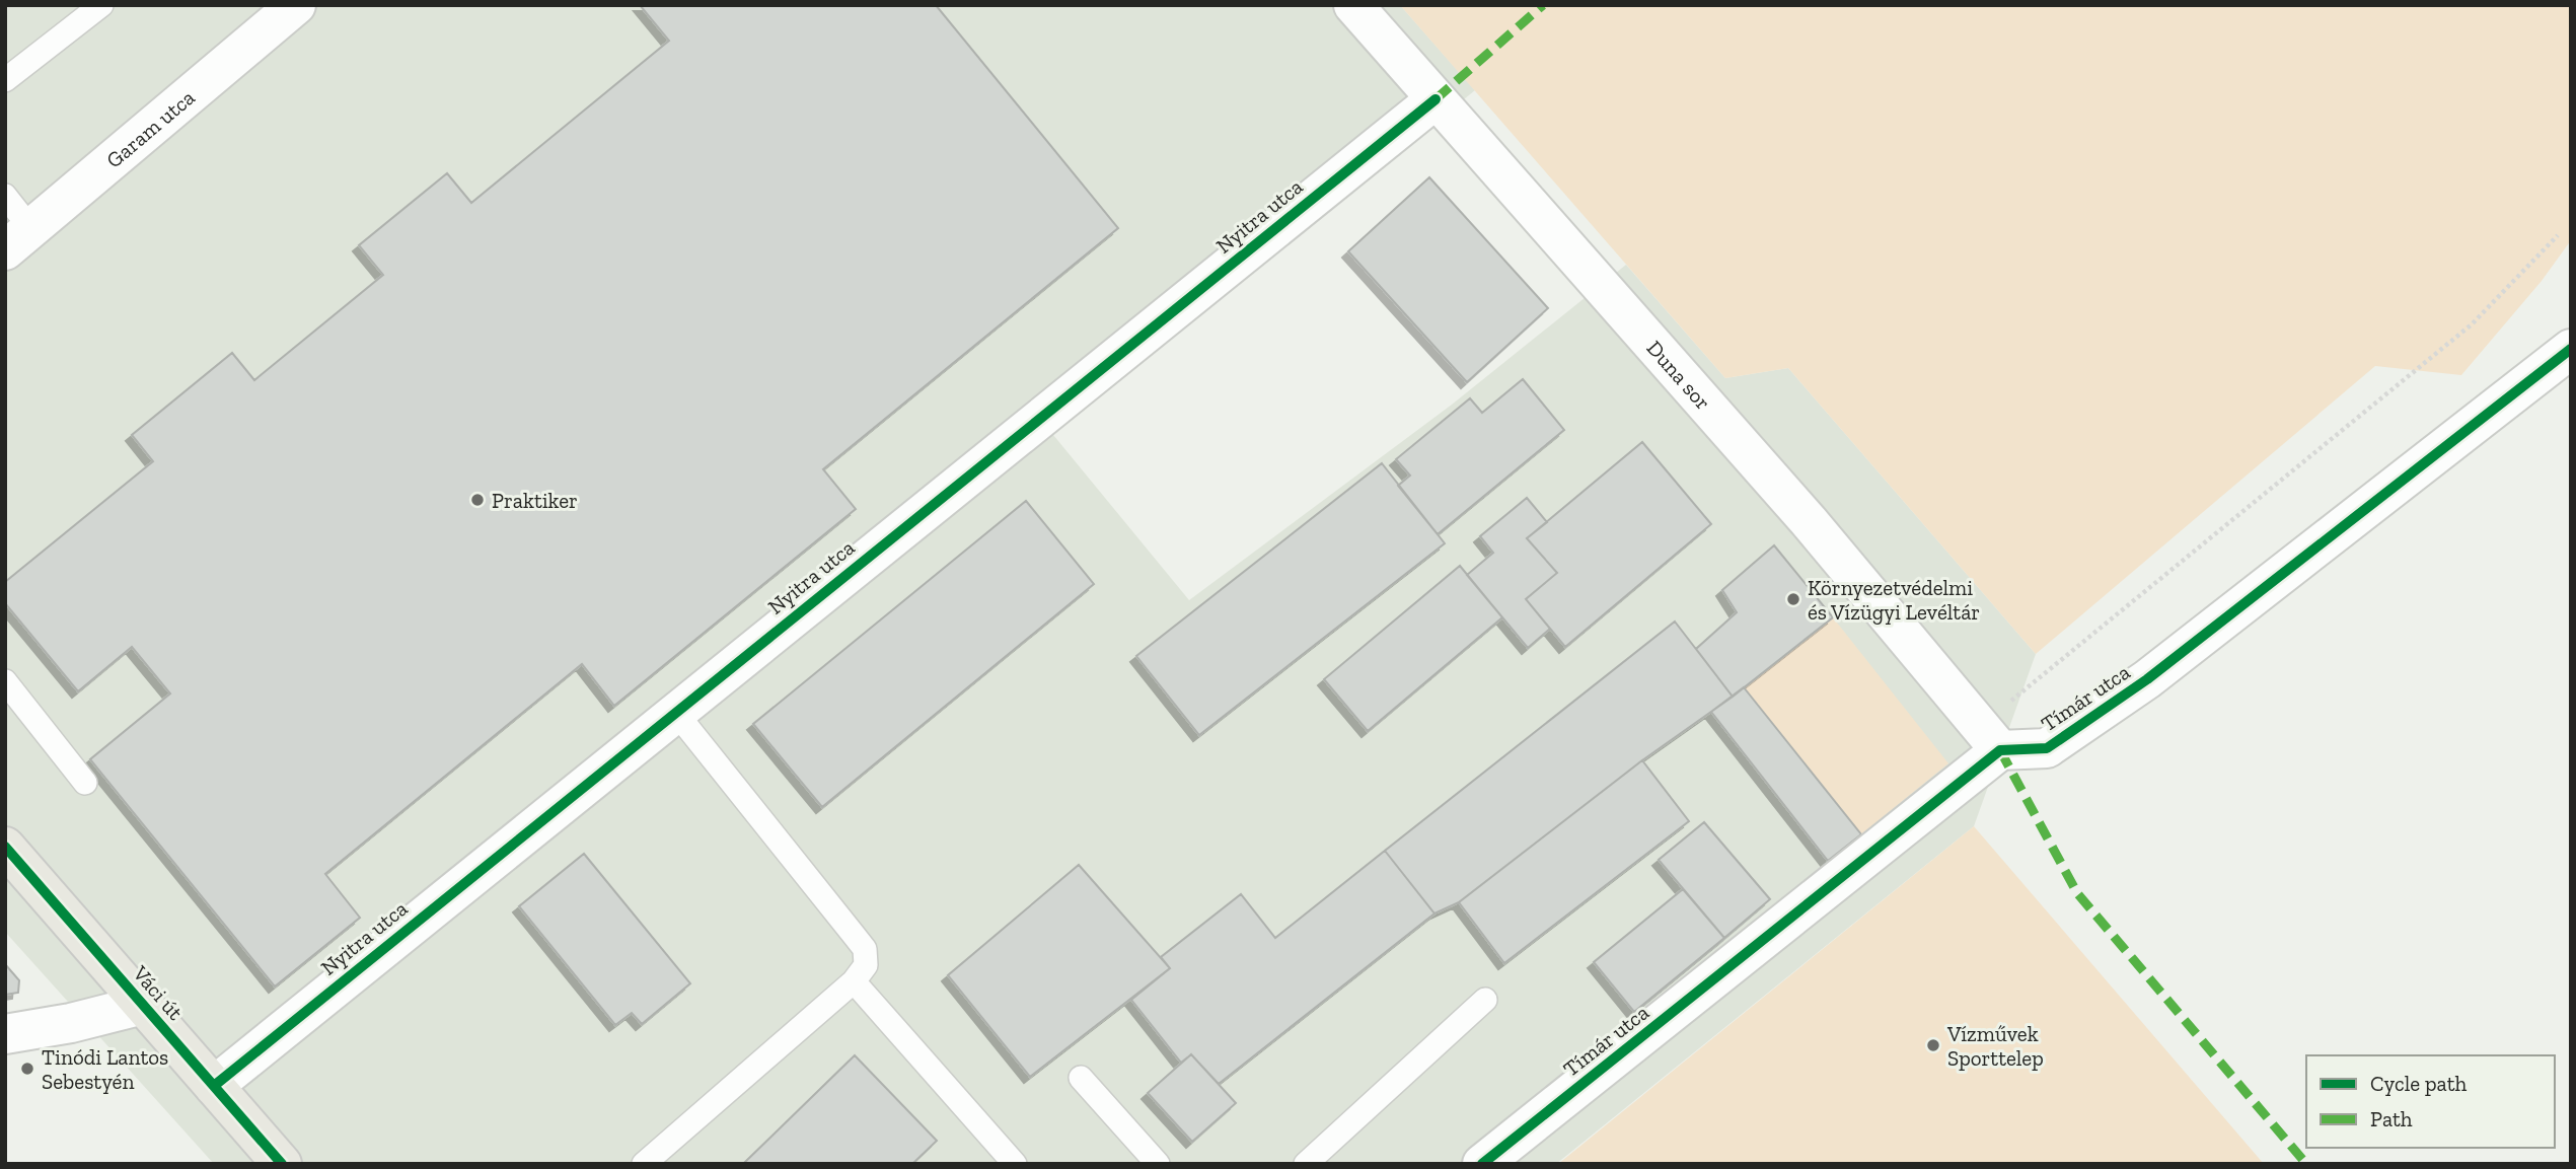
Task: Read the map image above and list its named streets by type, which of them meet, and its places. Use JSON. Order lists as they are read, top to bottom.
{
  "streets": {
    "main road": ["Váci út"],
    "street": [
      "Garam utca",
      "Nyitra utca",
      "Duna sor",
      "Tímár utca"
    ]
  },
  "crossings": [
    ["Nyitra utca", "Duna sor"],
    ["Nyitra utca", "Váci út"],
    ["Duna sor", "Tímár utca"]
  ],
  "places": [
    "Praktiker",
    "Környezetvédelmi és Vízügyi Levéltár",
    "Vízművek Sporttelep",
    "Tinódi Lantos Sebestyén"
  ],
  "legend": ["Cycle path", "Path"]
}
